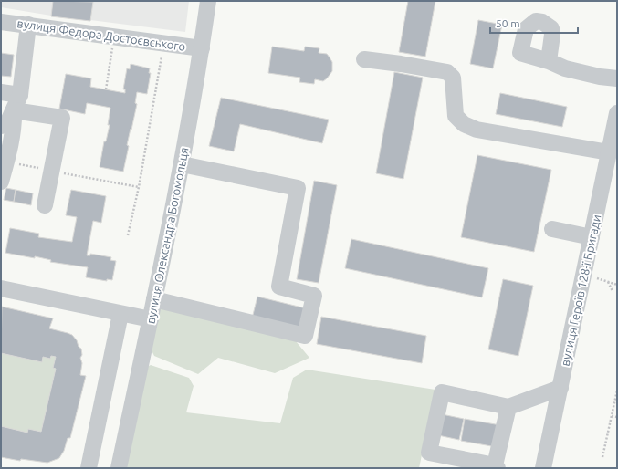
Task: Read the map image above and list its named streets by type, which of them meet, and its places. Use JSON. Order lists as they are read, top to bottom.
{
  "streets": {
    "street": ["вулиця Федора Достоєвського", "вулиця Олександра Богомольця", "вулиця Героїв 128-ї Бригади"]
  },
  "crossings": [
    ["вулиця Федора Достоєвського", "вулиця Олександра Богомольця"]
  ],
  "scale_bar": "50 m"
}
